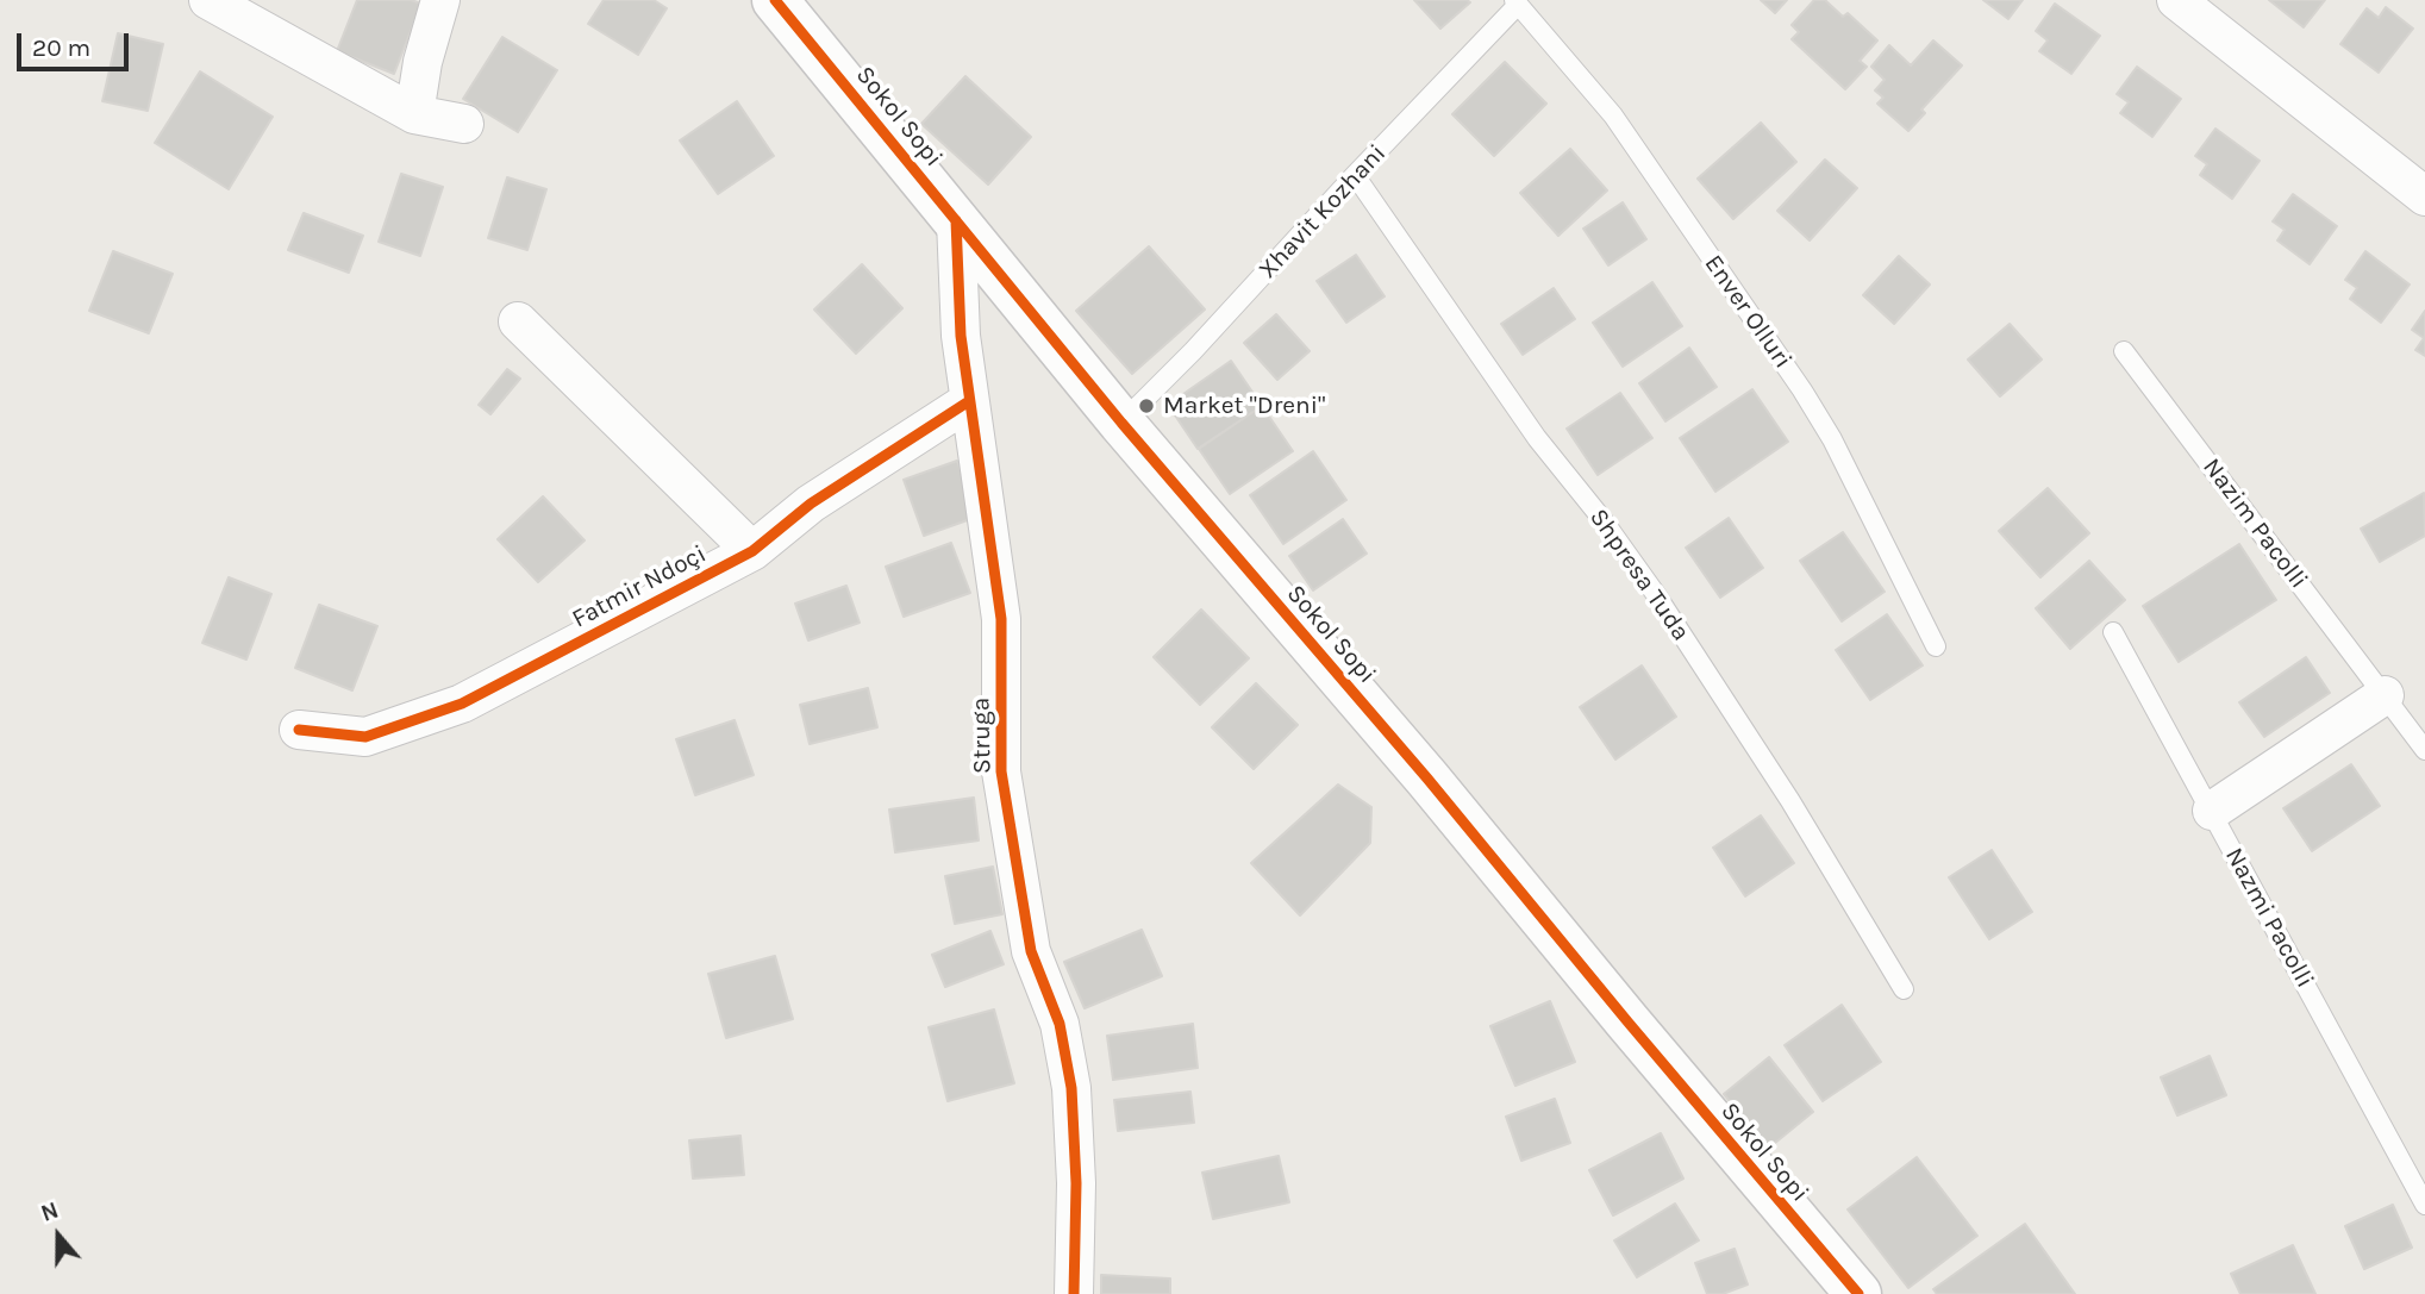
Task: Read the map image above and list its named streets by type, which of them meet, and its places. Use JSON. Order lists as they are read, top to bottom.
{
  "streets": {
    "street": ["Sokol Sopi", "Fatmir Ndoçi", "Struga"],
    "lane": [
      "Xhavit Kozhani",
      "Enver Olluri",
      "Nazim Pacolli",
      "Shpresa Tuda",
      "Nazmi Pacolli"
    ]
  },
  "crossings": [
    ["Sokol Sopi", "Xhavit Kozhani"],
    ["Sokol Sopi", "Struga"],
    ["Xhavit Kozhani", "Enver Olluri"],
    ["Xhavit Kozhani", "Shpresa Tuda"],
    ["Fatmir Ndoçi", "Struga"]
  ],
  "places": ["Market \"Dreni\""],
  "scale_bar": "20 m",
  "north": "top"
}
